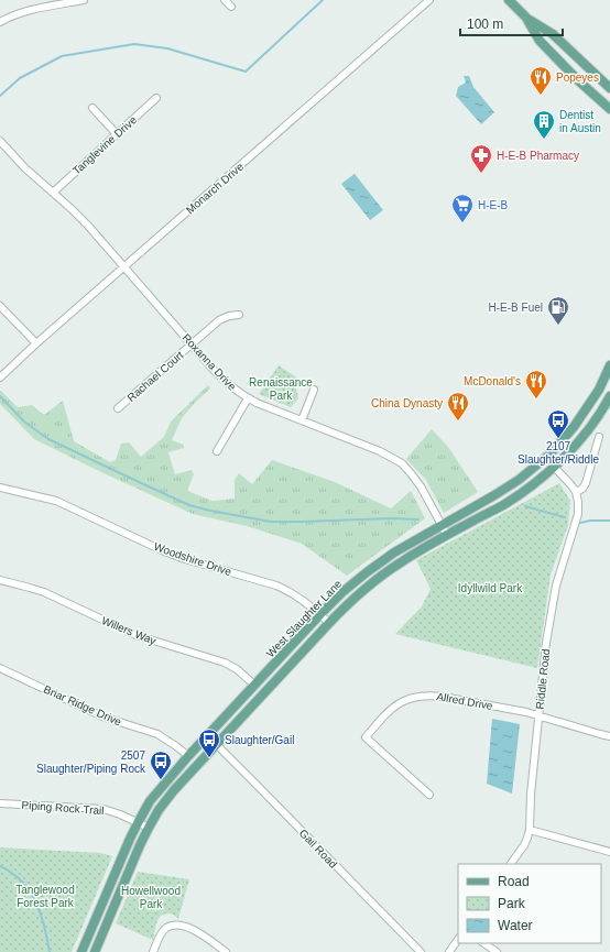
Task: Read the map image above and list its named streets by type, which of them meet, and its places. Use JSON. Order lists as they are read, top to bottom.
{
  "streets": {
    "main road": ["West Slaughter Lane"],
    "street": [
      "Tanglevine Drive",
      "Monarch Drive",
      "Roxanna Drive",
      "Rachael Court",
      "Woodshire Drive",
      "Willers Way",
      "Riddle Road",
      "Allred Drive",
      "Briar Ridge Drive",
      "Piping Rock Trail",
      "Gail Road"
    ]
  },
  "crossings": [
    ["Tanglevine Drive", "Roxanna Drive"],
    ["Monarch Drive", "Roxanna Drive"],
    ["Roxanna Drive", "Rachael Court"],
    ["Roxanna Drive", "West Slaughter Lane"],
    ["Woodshire Drive", "West Slaughter Lane"],
    ["West Slaughter Lane", "Willers Way"],
    ["West Slaughter Lane", "Briar Ridge Drive"],
    ["West Slaughter Lane", "Piping Rock Trail"],
    ["West Slaughter Lane", "Gail Road"],
    ["Riddle Road", "Allred Drive"]
  ],
  "parks": [
    "Renaissance Park",
    "Idyllwild Park",
    "Tanglewood Forest Park",
    "Howellwood Park"
  ],
  "places": {
    "restaurant": ["Popeyes", "McDonald's", "China Dynasty"],
    "building": ["Dentist in Austin"],
    "pharmacy": ["H-E-B Pharmacy"],
    "supermarket": ["H-E-B"],
    "fuel station": ["H-E-B Fuel"],
    "bus stop": ["2107 Slaughter/Riddle", "Slaughter/Gail", "2507 Slaughter/Piping Rock"]
  },
  "legend": ["Road", "Park", "Water"],
  "scale_bar": "100 m"
}
